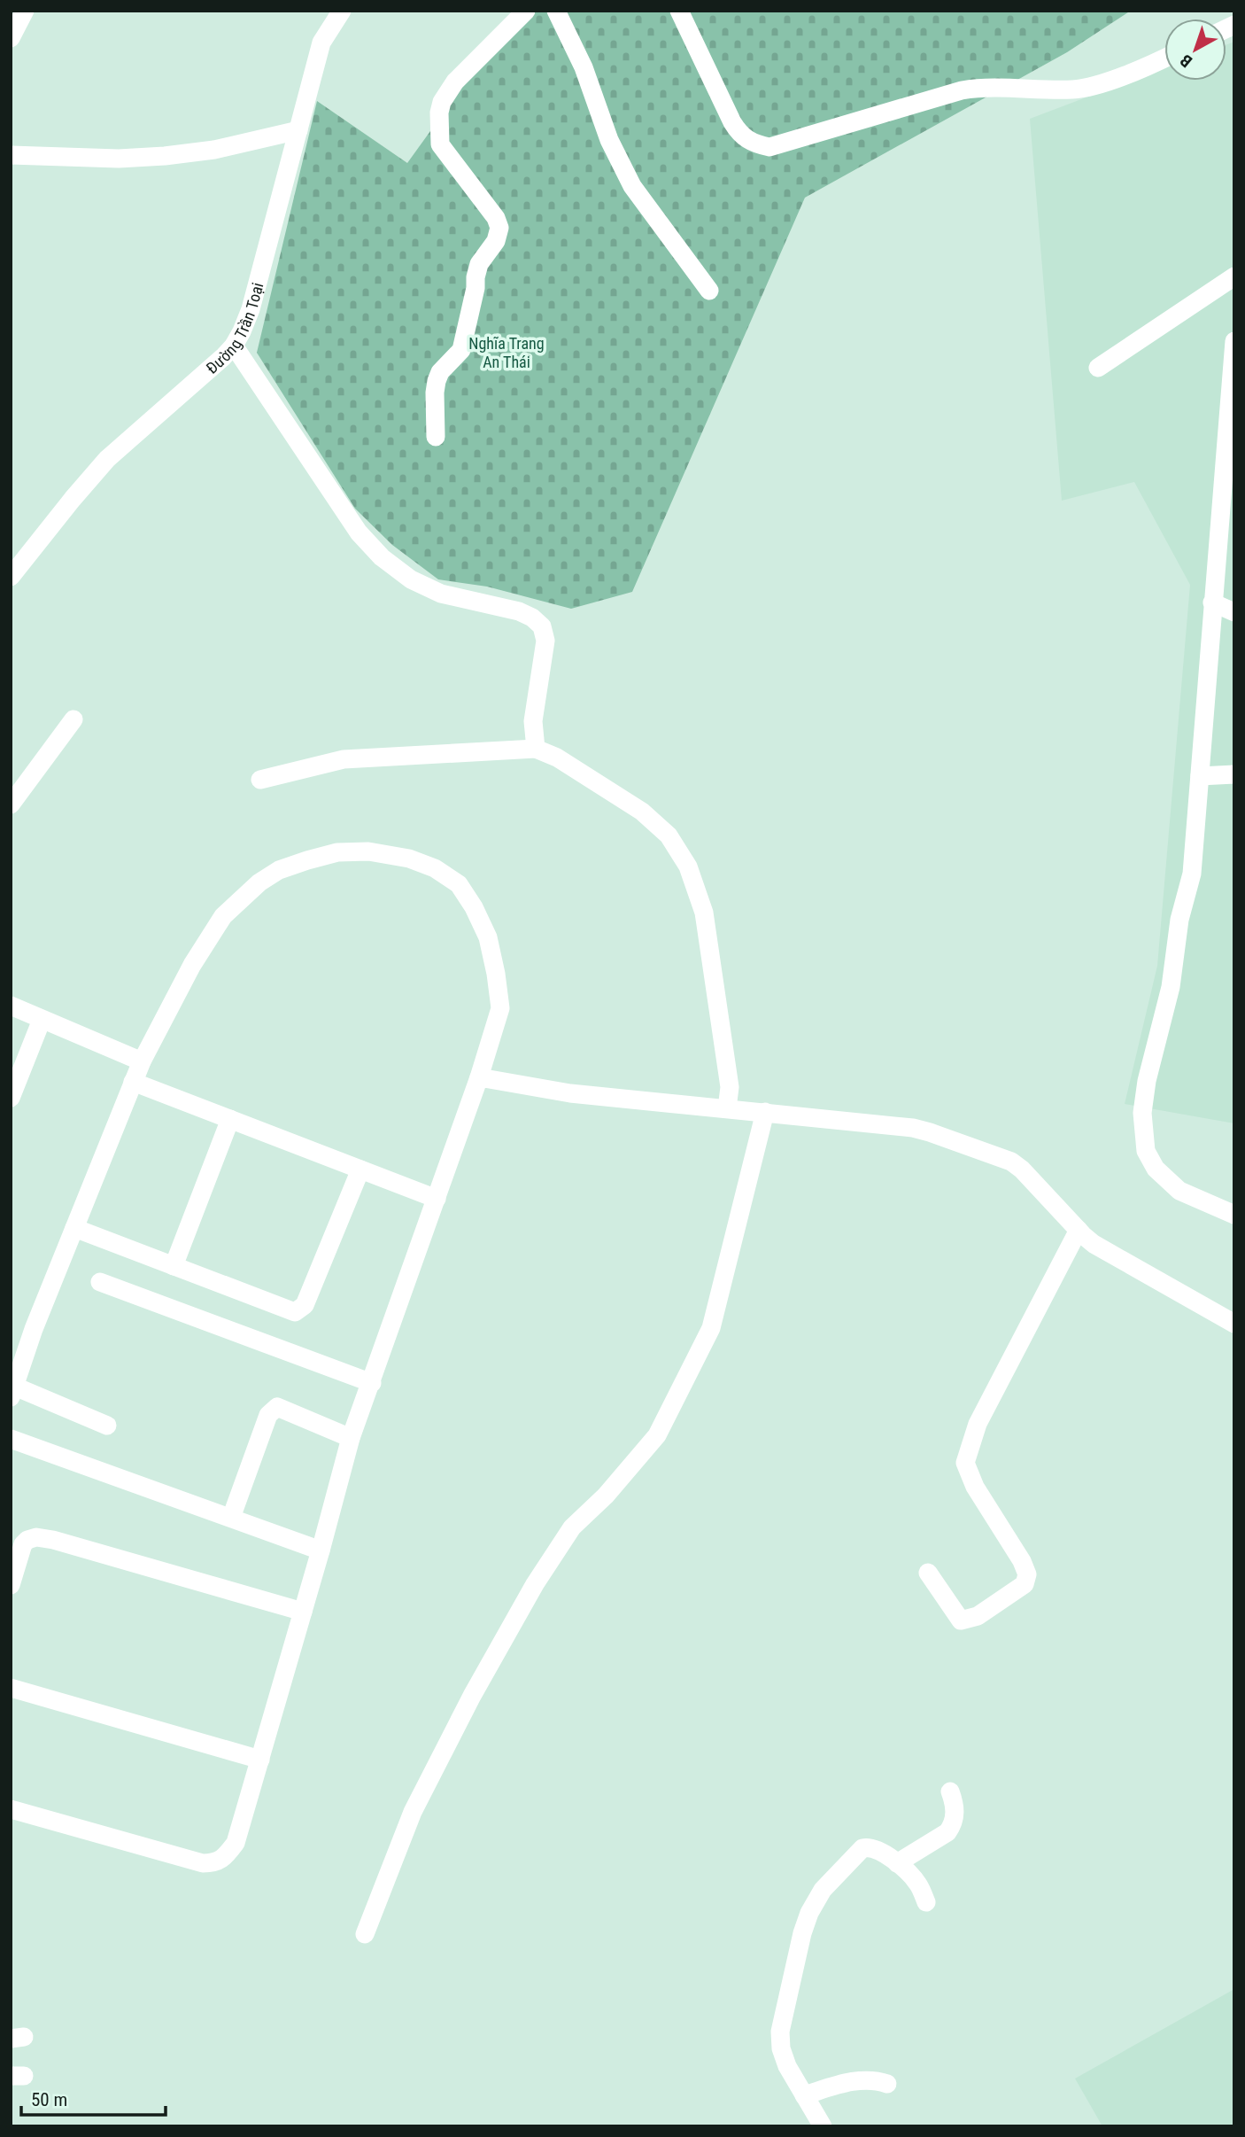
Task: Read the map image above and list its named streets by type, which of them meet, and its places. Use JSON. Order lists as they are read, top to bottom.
{
  "streets": {
    "street": ["Đường Trần Toại"]
  },
  "parks": ["Nghĩa Trang An Thái"],
  "scale_bar": "50 m",
  "north": "bottom left"
}
